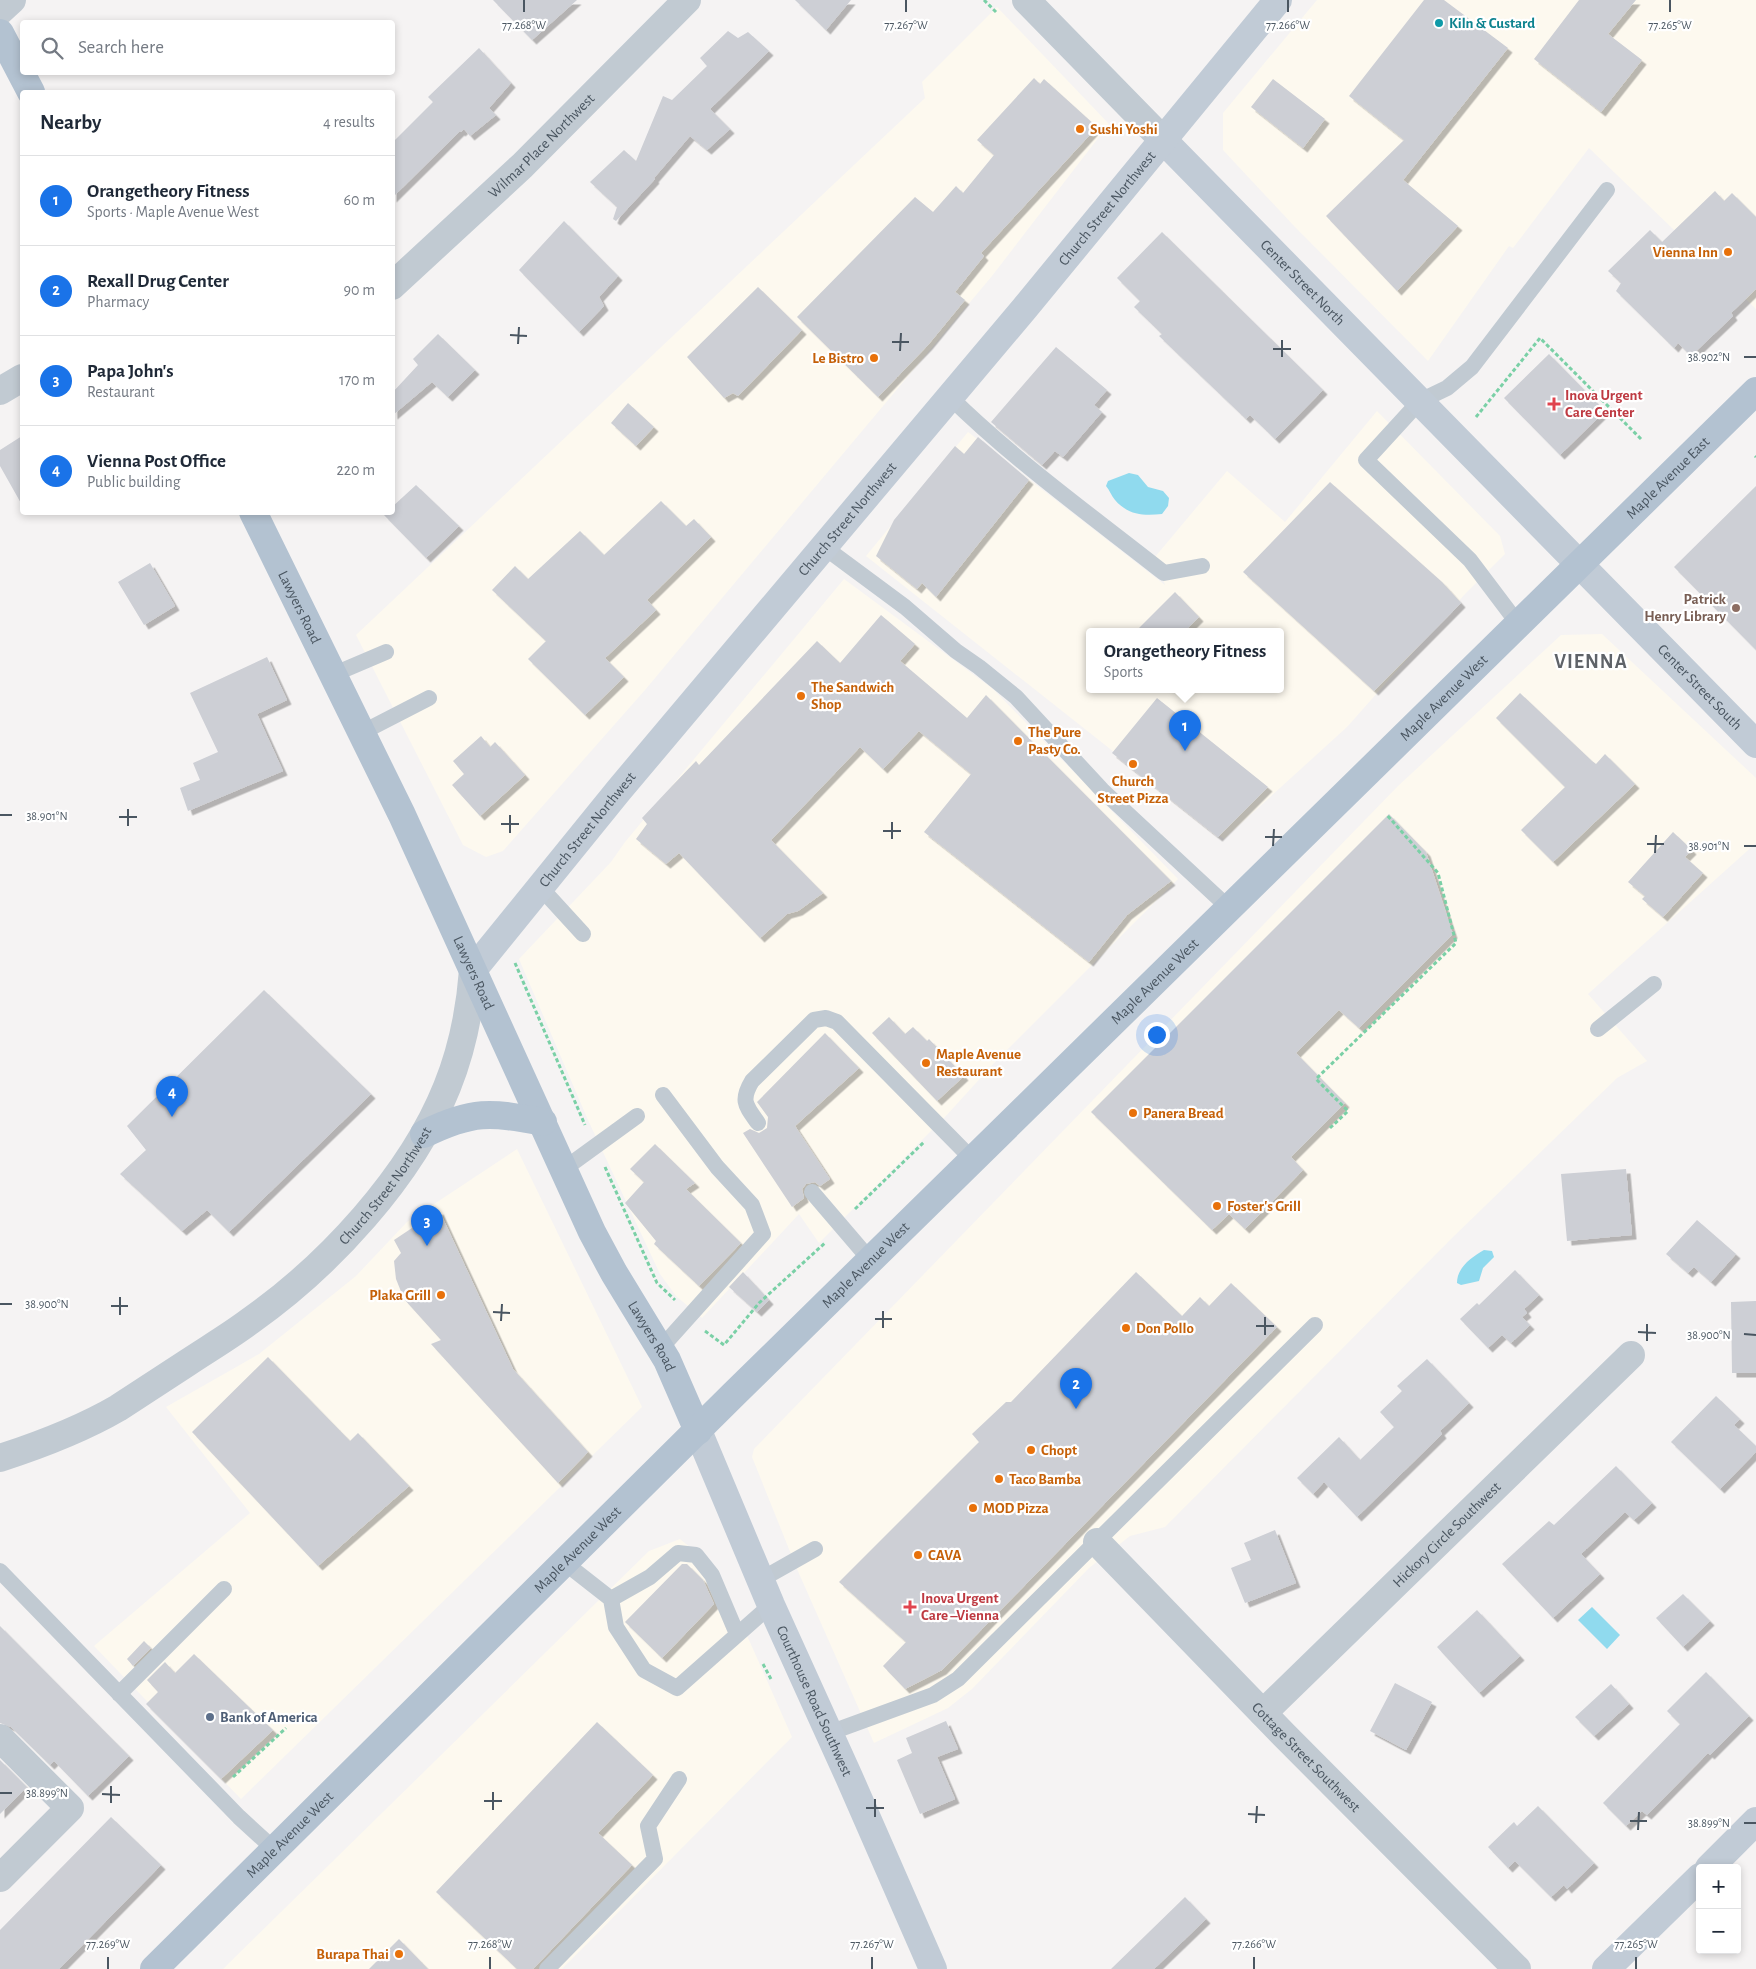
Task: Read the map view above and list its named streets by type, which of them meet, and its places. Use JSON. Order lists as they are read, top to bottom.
{
  "streets": {
    "main road": ["Maple Avenue East", "Lawyers Road", "Maple Avenue West"],
    "street": [
      "Wilmar Place Northwest",
      "Church Street Northwest",
      "Center Street North",
      "Center Street South",
      "Hickory Circle Southwest",
      "Courthouse Road Southwest",
      "Cottage Street Southwest"
    ]
  },
  "crossings": [
    ["Church Street Northwest", "Center Street North"],
    ["Church Street Northwest", "Lawyers Road"],
    ["Center Street North", "Maple Avenue East"],
    ["Center Street North", "Center Street South"],
    ["Center Street North", "Maple Avenue West"],
    ["Maple Avenue East", "Center Street South"],
    ["Maple Avenue East", "Maple Avenue West"],
    ["Lawyers Road", "Maple Avenue West"],
    ["Lawyers Road", "Courthouse Road Southwest"],
    ["Center Street South", "Maple Avenue West"],
    ["Maple Avenue West", "Courthouse Road Southwest"],
    ["Hickory Circle Southwest", "Cottage Street Southwest"]
  ],
  "districts": ["VIENNA"],
  "places": {
    "other": [
      "Kiln & Custard",
      "Sushi Yoshi",
      "Vienna Inn",
      "Le Bistro",
      "Patrick Henry Library",
      "The Sandwich Shop",
      "The Pure Pasty Co.",
      "Church Street Pizza",
      "Maple Avenue Restaurant",
      "Panera Bread",
      "Foster's Grill",
      "Plaka Grill",
      "Don Pollo",
      "Chopt",
      "Taco Bamba",
      "MOD Pizza",
      "CAVA",
      "Bank of America",
      "Burapa Thai"
    ],
    "health": ["Inova Urgent Care Center", "Inova Urgent Care –Vienna"]
  },
  "page": {
    "search": "Search here",
    "heading": ["Nearby", "4 results"],
    "list": [
      {
        "mark": "1",
        "name": "Orangetheory Fitness",
        "note": "Sports · Maple Avenue West",
        "value": "60 m"
      },
      {
        "mark": "2",
        "name": "Rexall Drug Center",
        "note": "Pharmacy",
        "value": "90 m"
      },
      {
        "mark": "3",
        "name": "Papa John's",
        "note": "Restaurant",
        "value": "170 m"
      },
      {
        "mark": "4",
        "name": "Vienna Post Office",
        "note": "Public building",
        "value": "220 m"
      }
    ],
    "popup": ["Orangetheory Fitness", "Sports"],
    "pins": [
      "1",
      "4",
      "3",
      "2"
    ],
    "map_buttons": ["+", "−"]
  },
  "coordinates": [
    "77.268°W",
    "77.267°W",
    "77.266°W",
    "77.265°W",
    "38.902°N",
    "38.901°N",
    "38.900°N",
    "38.899°N",
    "77.269°W"
  ]
}
